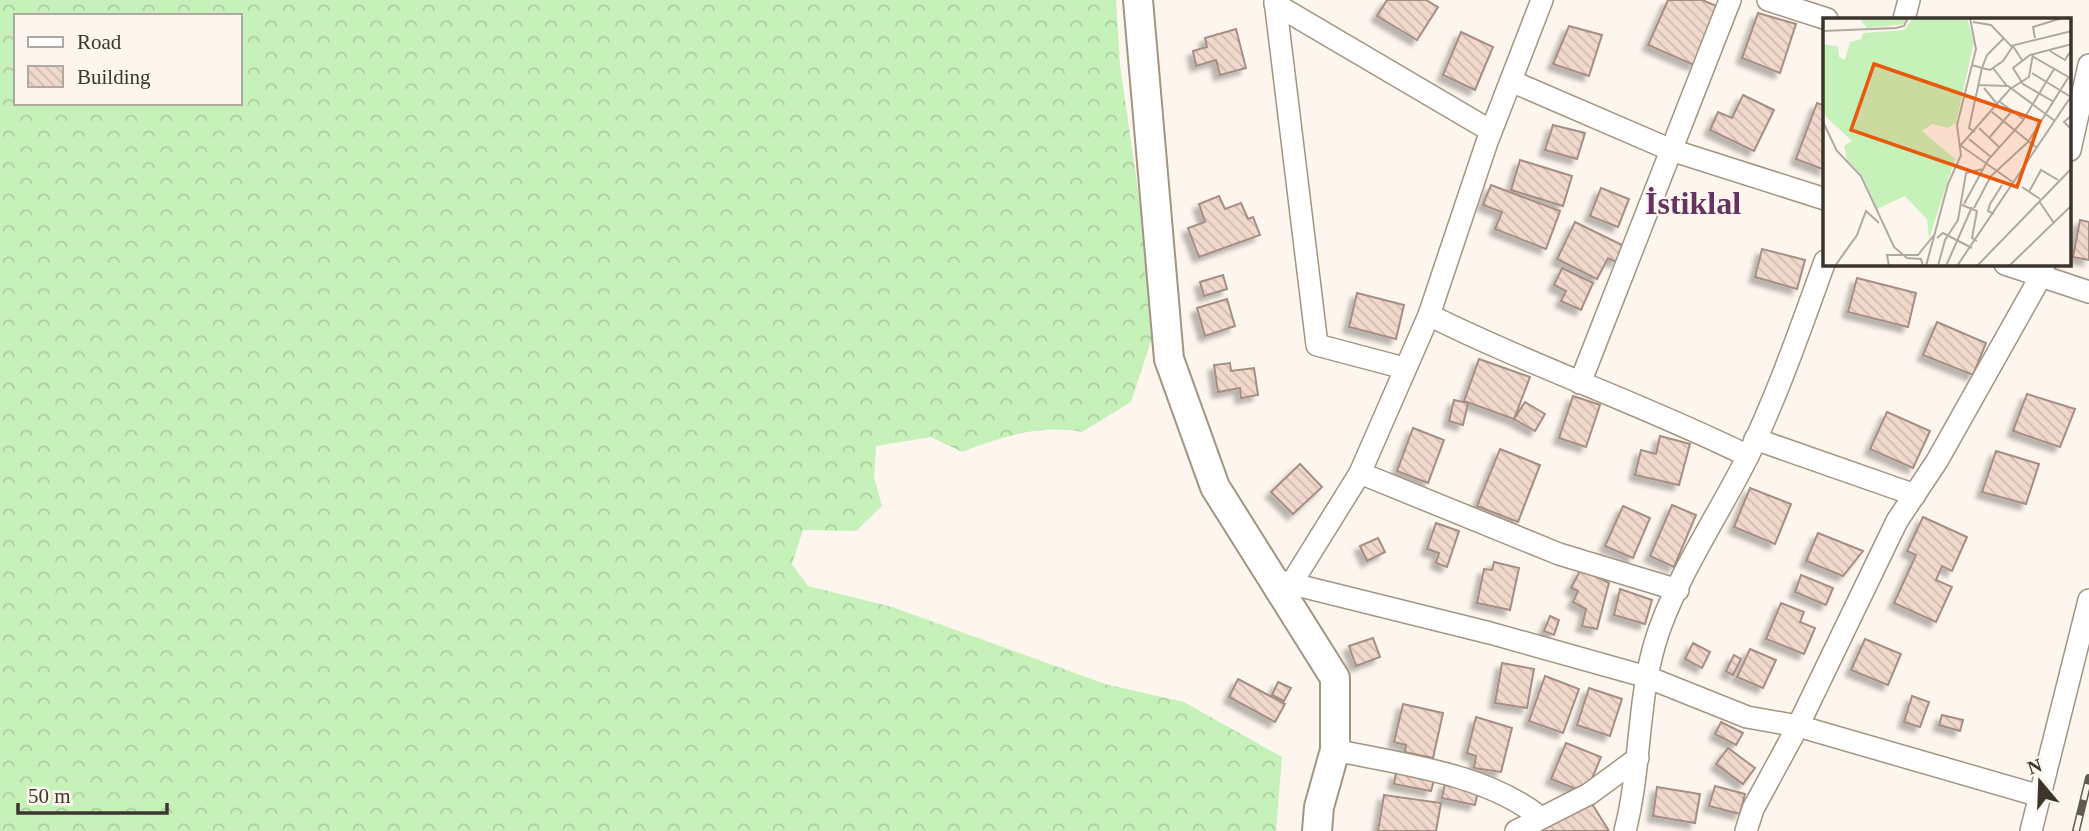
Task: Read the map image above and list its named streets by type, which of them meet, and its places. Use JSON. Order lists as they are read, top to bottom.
{
  "districts": ["İstiklal"],
  "legend": ["Road", "Building"],
  "scale_bar": "50 m",
  "north": "top"
}
